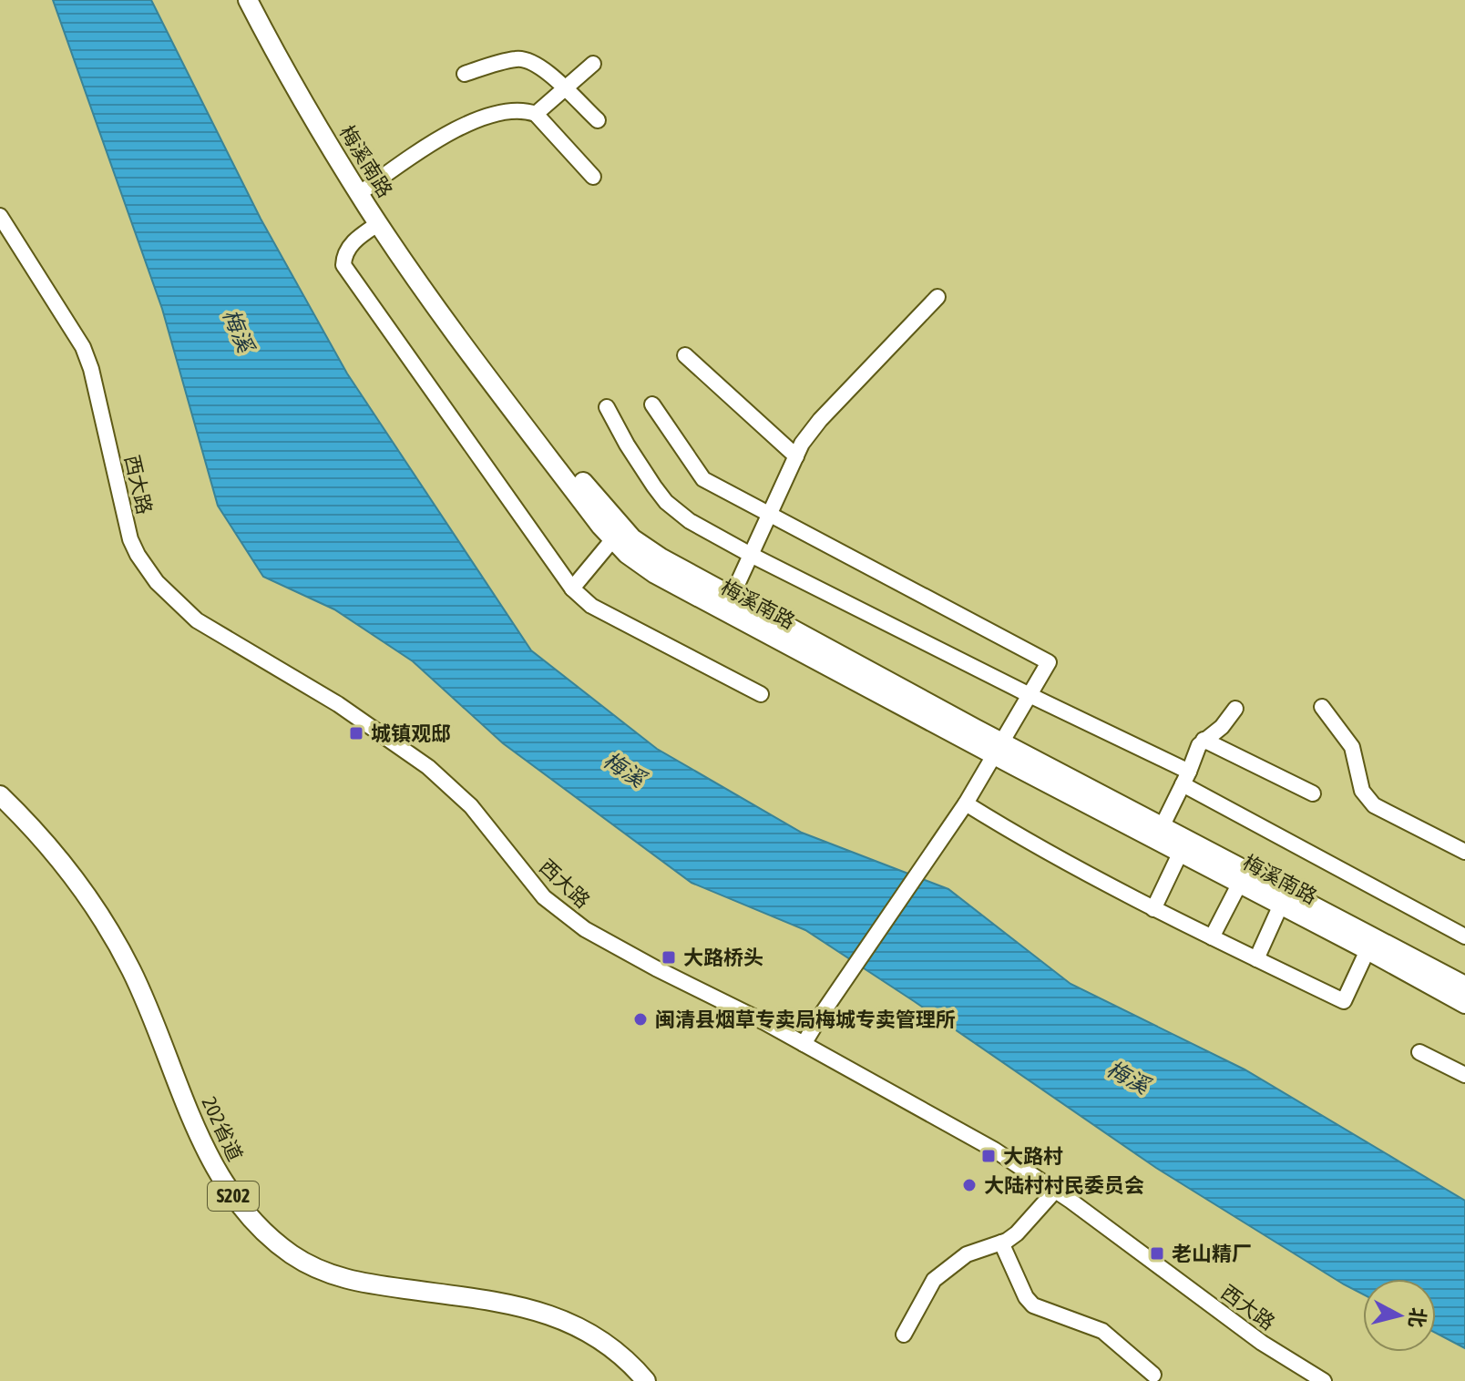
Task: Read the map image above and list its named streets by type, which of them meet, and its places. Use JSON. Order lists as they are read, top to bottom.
{
  "streets": {
    "main road": ["梅溪南路", "202省道", "S202"],
    "street": ["西大路"]
  },
  "water": ["梅溪"],
  "places": {
    "transit": [
      "城镇观邸",
      "大路桥头",
      "大路村",
      "老山精厂"
    ],
    "other": ["闽清县烟草专卖局梅城专卖管理所", "大陆村村民委员会"]
  },
  "north": "right"
}
